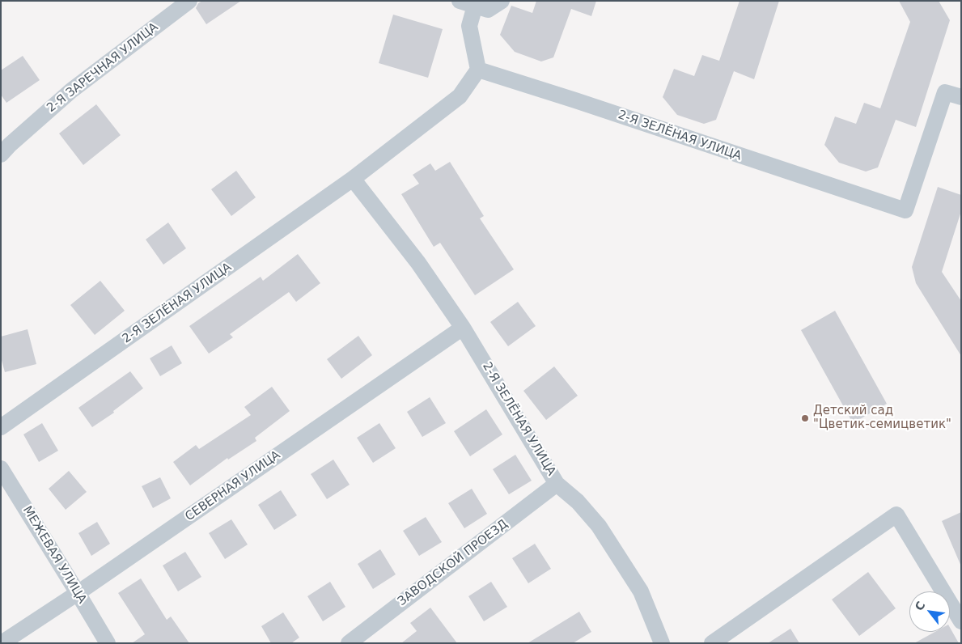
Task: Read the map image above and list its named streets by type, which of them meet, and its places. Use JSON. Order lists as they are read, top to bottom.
{
  "streets": {
    "street": [
      "2-Я ЗАРЕЧНАЯ УЛИЦА",
      "2-Я ЗЕЛЁНАЯ УЛИЦА",
      "СЕВЕРНАЯ УЛИЦА",
      "МЕЖЕВАЯ УЛИЦА",
      "ЗАВОДСКОЙ ПРОЕЗД"
    ]
  },
  "crossings": [
    ["2-Я ЗЕЛЁНАЯ УЛИЦА", "СЕВЕРНАЯ УЛИЦА"],
    ["2-Я ЗЕЛЁНАЯ УЛИЦА", "ЗАВОДСКОЙ ПРОЕЗД"],
    ["СЕВЕРНАЯ УЛИЦА", "МЕЖЕВАЯ УЛИЦА"]
  ],
  "places": ["Детский сад \"Цветик-семицветик\""],
  "north": "top left"
}
